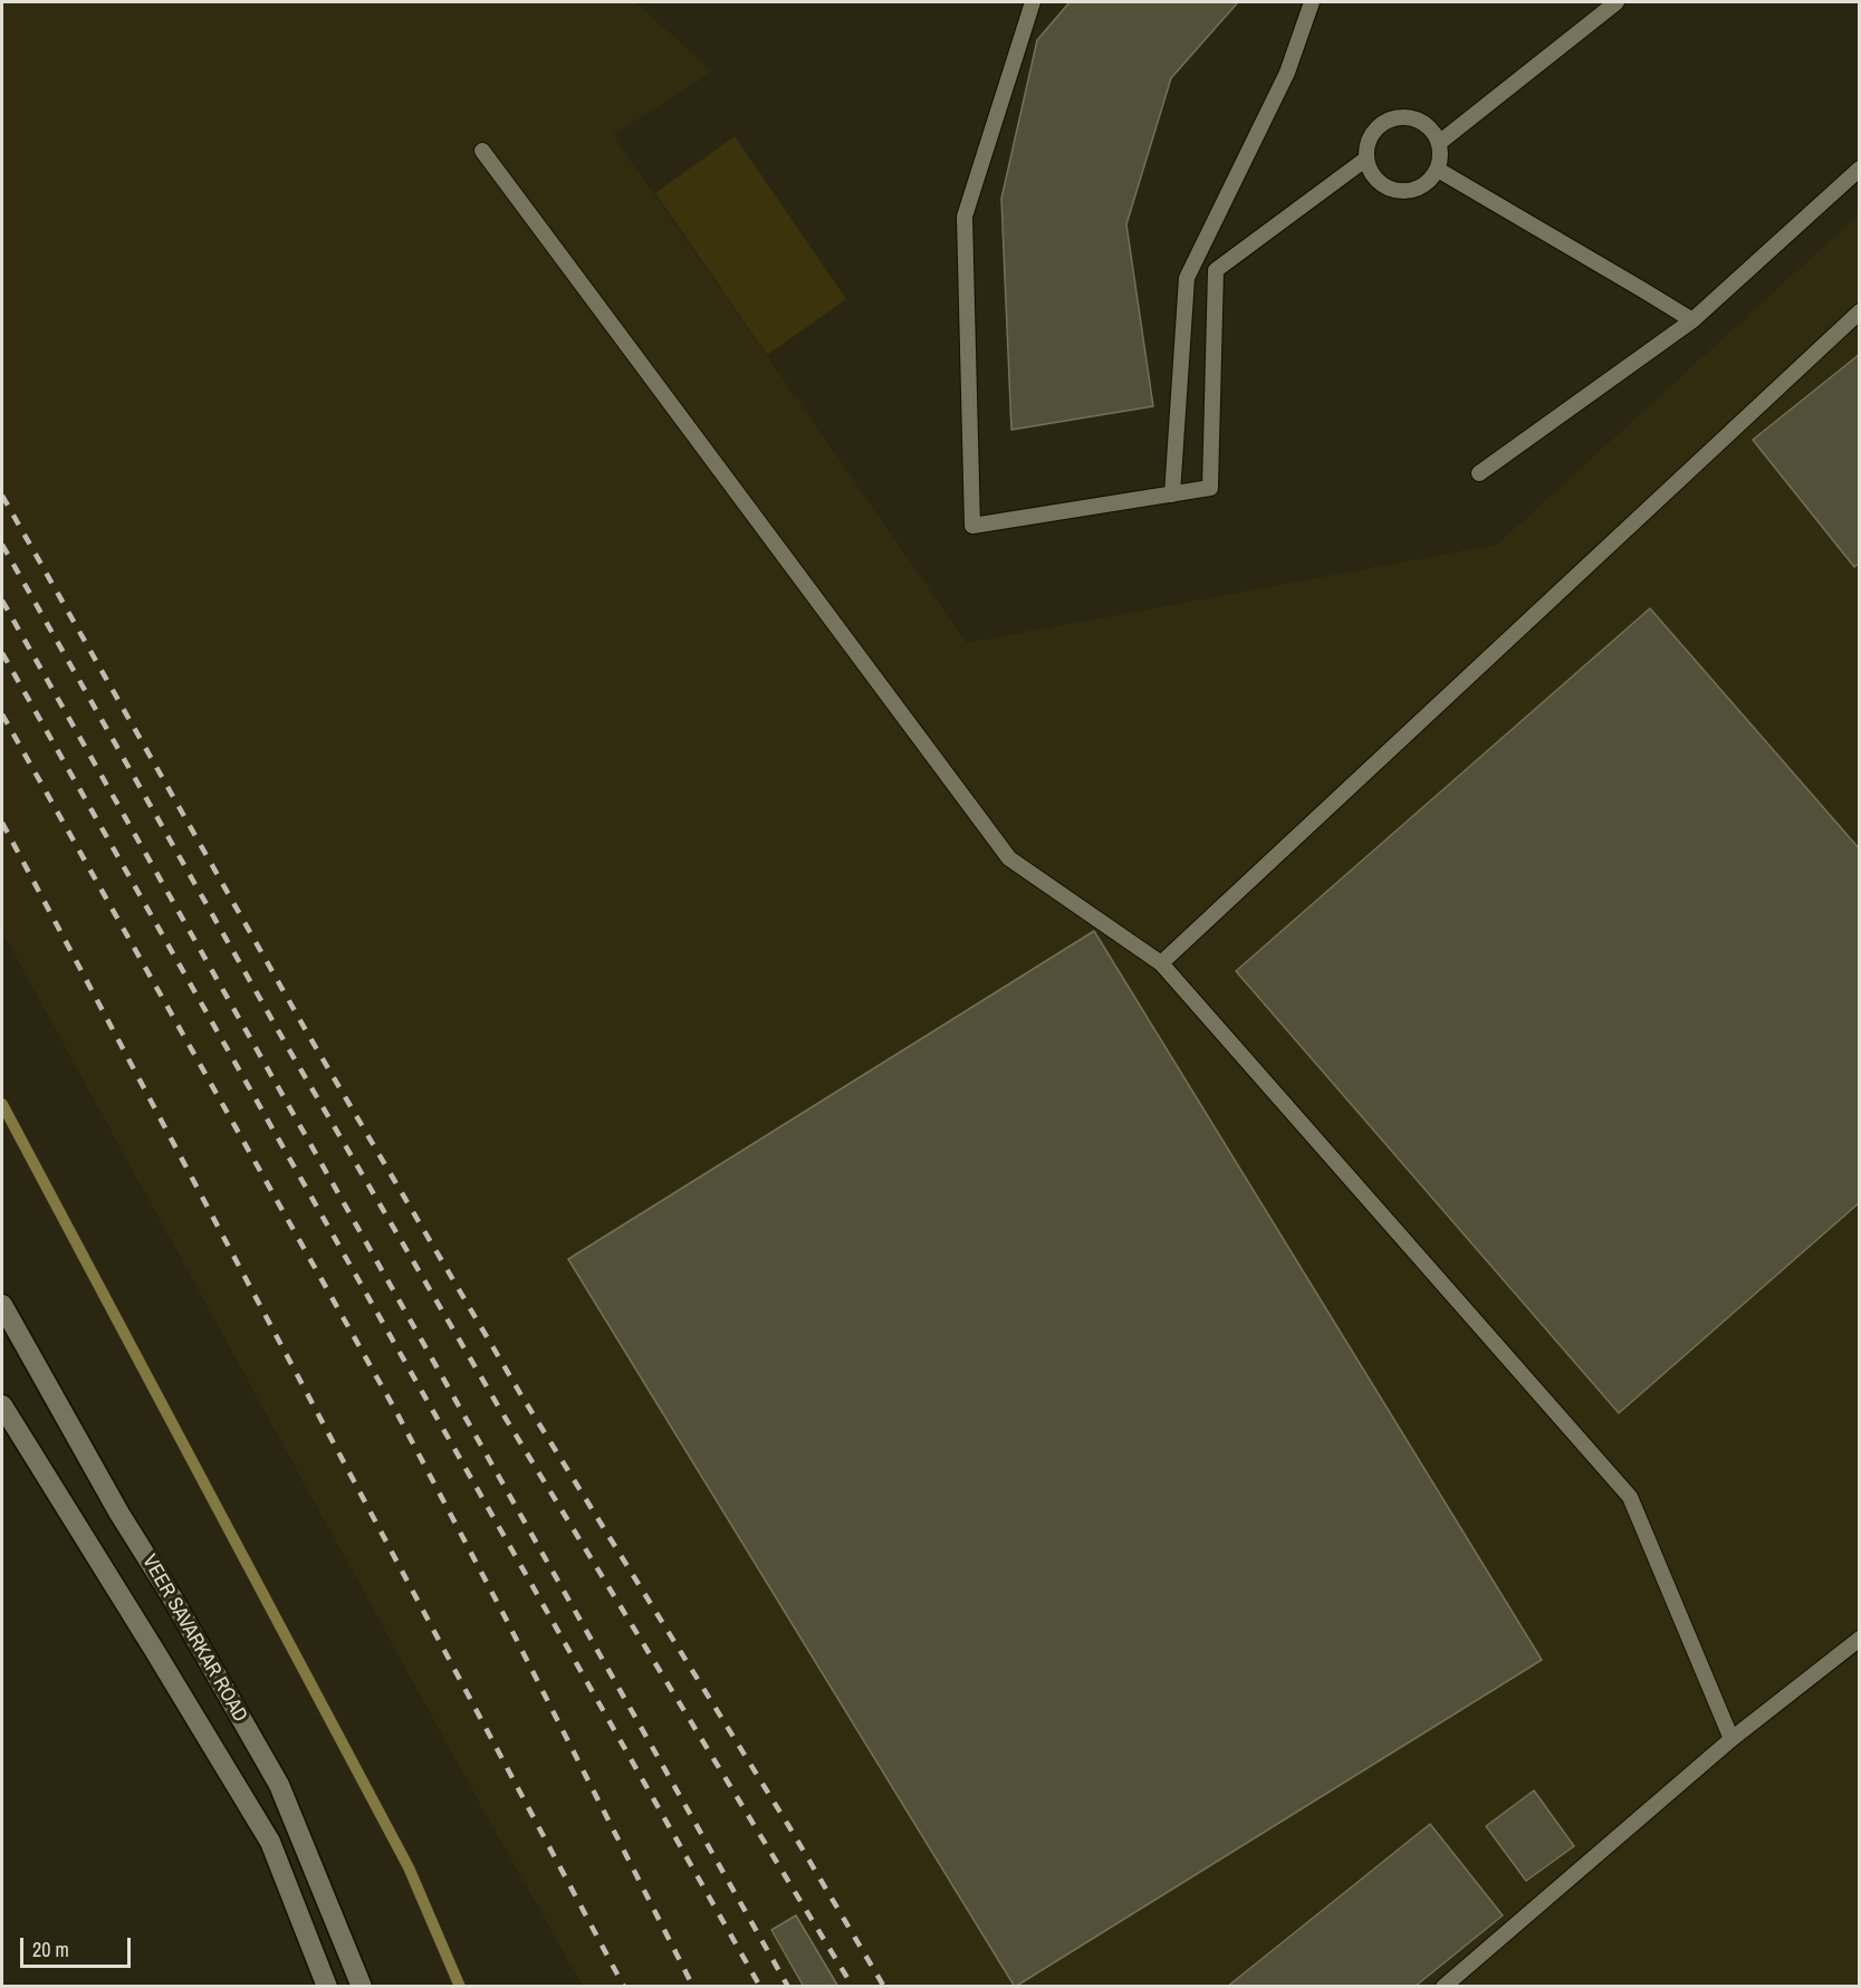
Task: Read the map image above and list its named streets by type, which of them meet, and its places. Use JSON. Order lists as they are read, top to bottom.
{
  "streets": {
    "street": ["VEER SAVARKAR ROAD"]
  },
  "scale_bar": "20 m"
}
